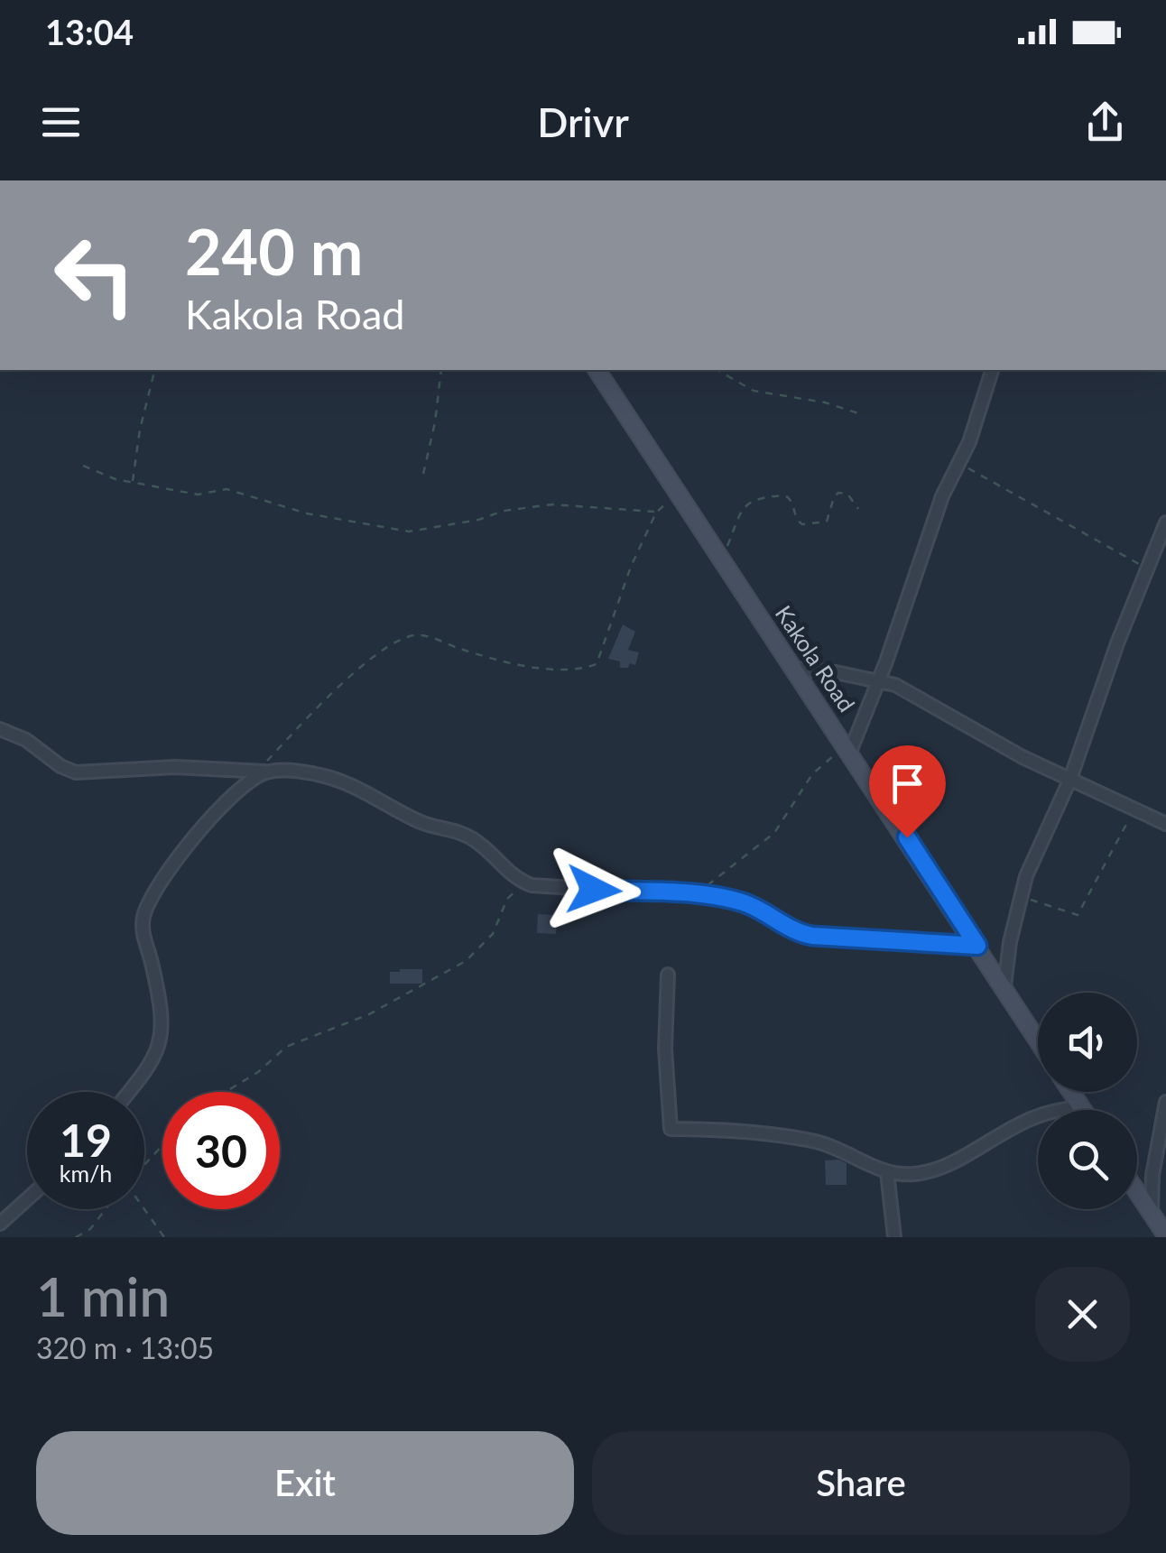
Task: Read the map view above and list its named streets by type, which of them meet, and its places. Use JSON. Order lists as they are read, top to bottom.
{
  "streets": {
    "main road": ["Kakola Road"]
  },
  "page": {
    "status": "13:04",
    "header": "Drivr",
    "turn": ["240 m", "Kakola Road"],
    "speed": "19 km/h",
    "limit": "30",
    "heading": ["1 min", "320 m · 13:05"],
    "buttons": ["Exit", "Share"]
  }
}
